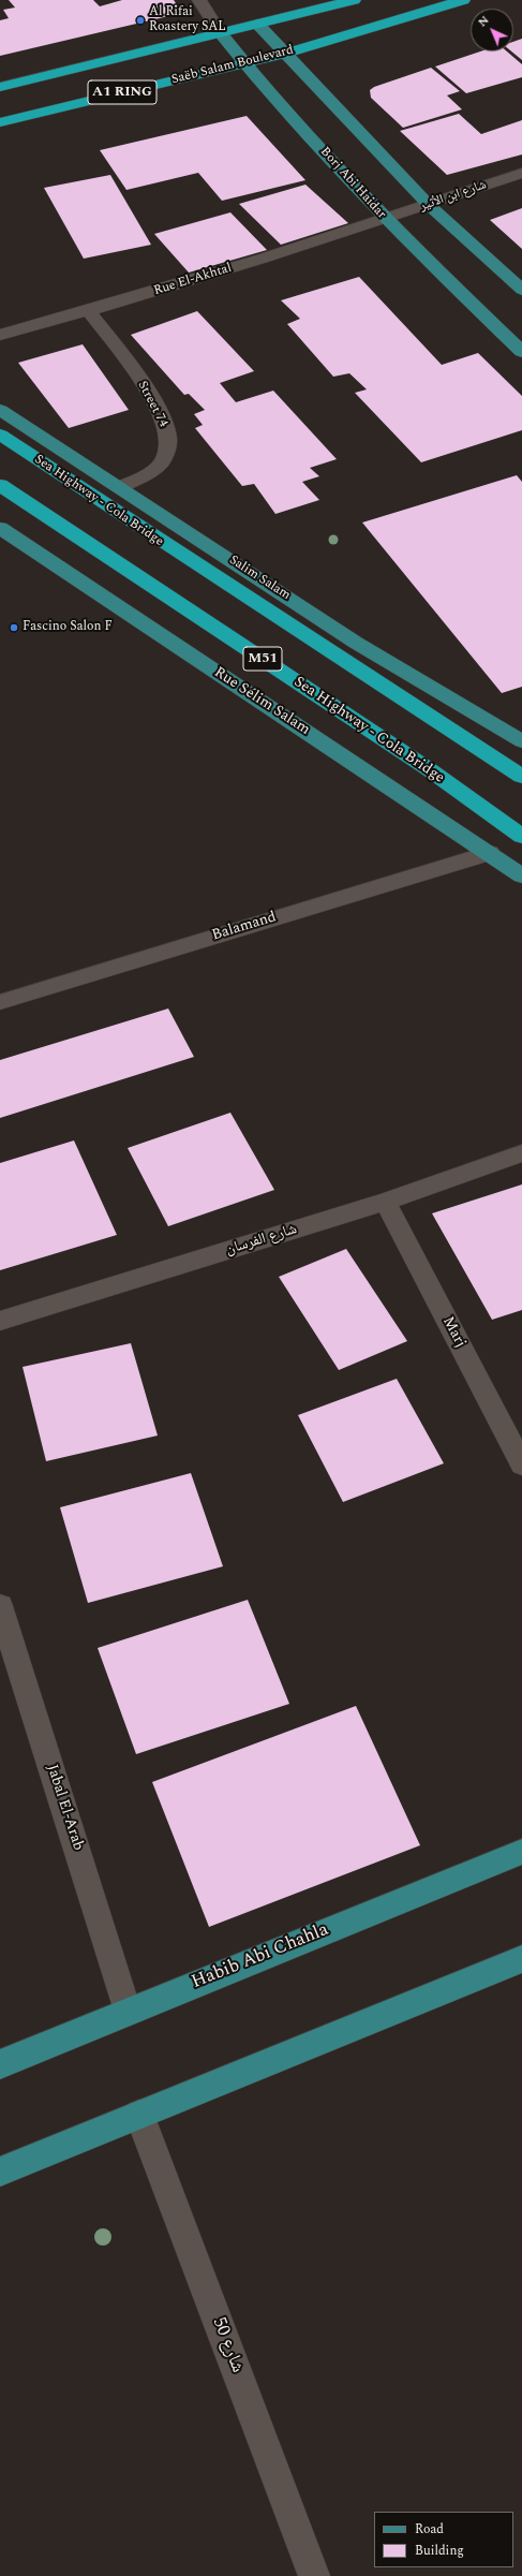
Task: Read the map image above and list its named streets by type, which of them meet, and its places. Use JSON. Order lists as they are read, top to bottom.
{
  "streets": {
    "highway": [
      "Saëb Salam Boulevard",
      "A1 RING",
      "Sea Highway - Cola Bridge",
      "M51"
    ],
    "main road": [
      "Borj Abi Haidar",
      "Salim Salam",
      "Rue Sélim Salam",
      "Habib Abi Chahla"
    ],
    "street": [
      "شارع ابن الأثير",
      "Rue El-Akhtal",
      "Street 74",
      "Balamand",
      "شارع الفرسان",
      "Marj",
      "Jabal El-Arab",
      "شارع 50"
    ]
  },
  "crossings": [
    ["Saëb Salam Boulevard", "Borj Abi Haidar"],
    ["A1 RING", "Borj Abi Haidar"],
    ["Borj Abi Haidar", "شارع ابن الأثير"],
    ["Borj Abi Haidar", "Rue El-Akhtal"],
    ["شارع ابن الأثير", "Rue El-Akhtal"],
    ["Rue El-Akhtal", "Street 74"],
    ["Street 74", "Salim Salam"],
    ["Rue Sélim Salam", "Balamand"],
    ["شارع الفرسان", "Marj"],
    ["Jabal El-Arab", "Habib Abi Chahla"]
  ],
  "places": ["Al Rifai Roastery SAL", "Fascino Salon F"],
  "legend": ["Road", "Building"],
  "north": "top left"
}
